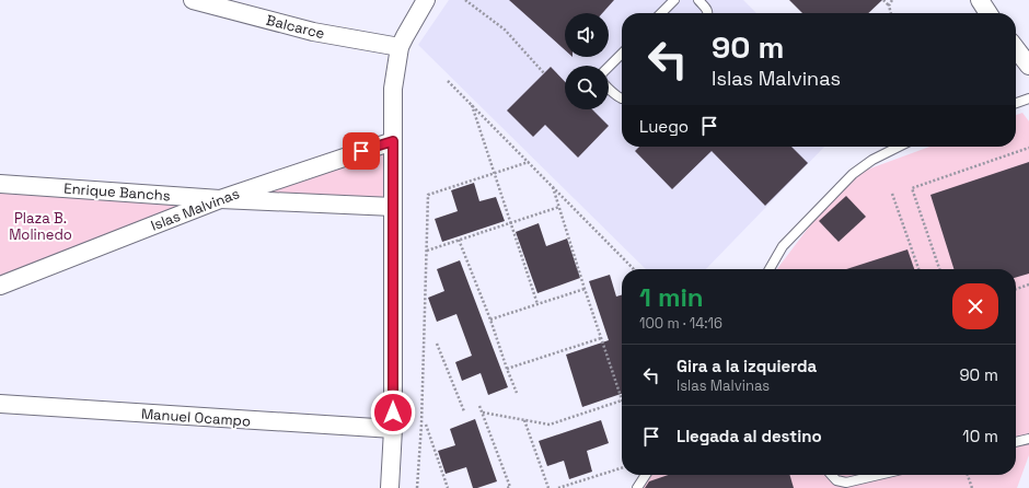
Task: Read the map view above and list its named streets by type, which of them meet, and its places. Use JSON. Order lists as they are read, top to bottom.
{
  "streets": {
    "street": [
      "Balcarce",
      "Enrique Banchs",
      "Islas Malvinas",
      "Manuel Ocampo"
    ]
  },
  "crossings": [
    ["Enrique Banchs", "Islas Malvinas"]
  ],
  "parks": ["Plaza B. Molinedo"],
  "page": {
    "turn": ["90 m", "Islas Malvinas"],
    "then": "Luego",
    "heading": ["1 min", "100 m · 14:16"],
    "list": [
      {
        "name": "Gira a la izquierda",
        "note": "Islas Malvinas",
        "value": "90 m"
      },
      {
        "name": "Llegada al destino",
        "value": "10 m"
      }
    ]
  }
}
